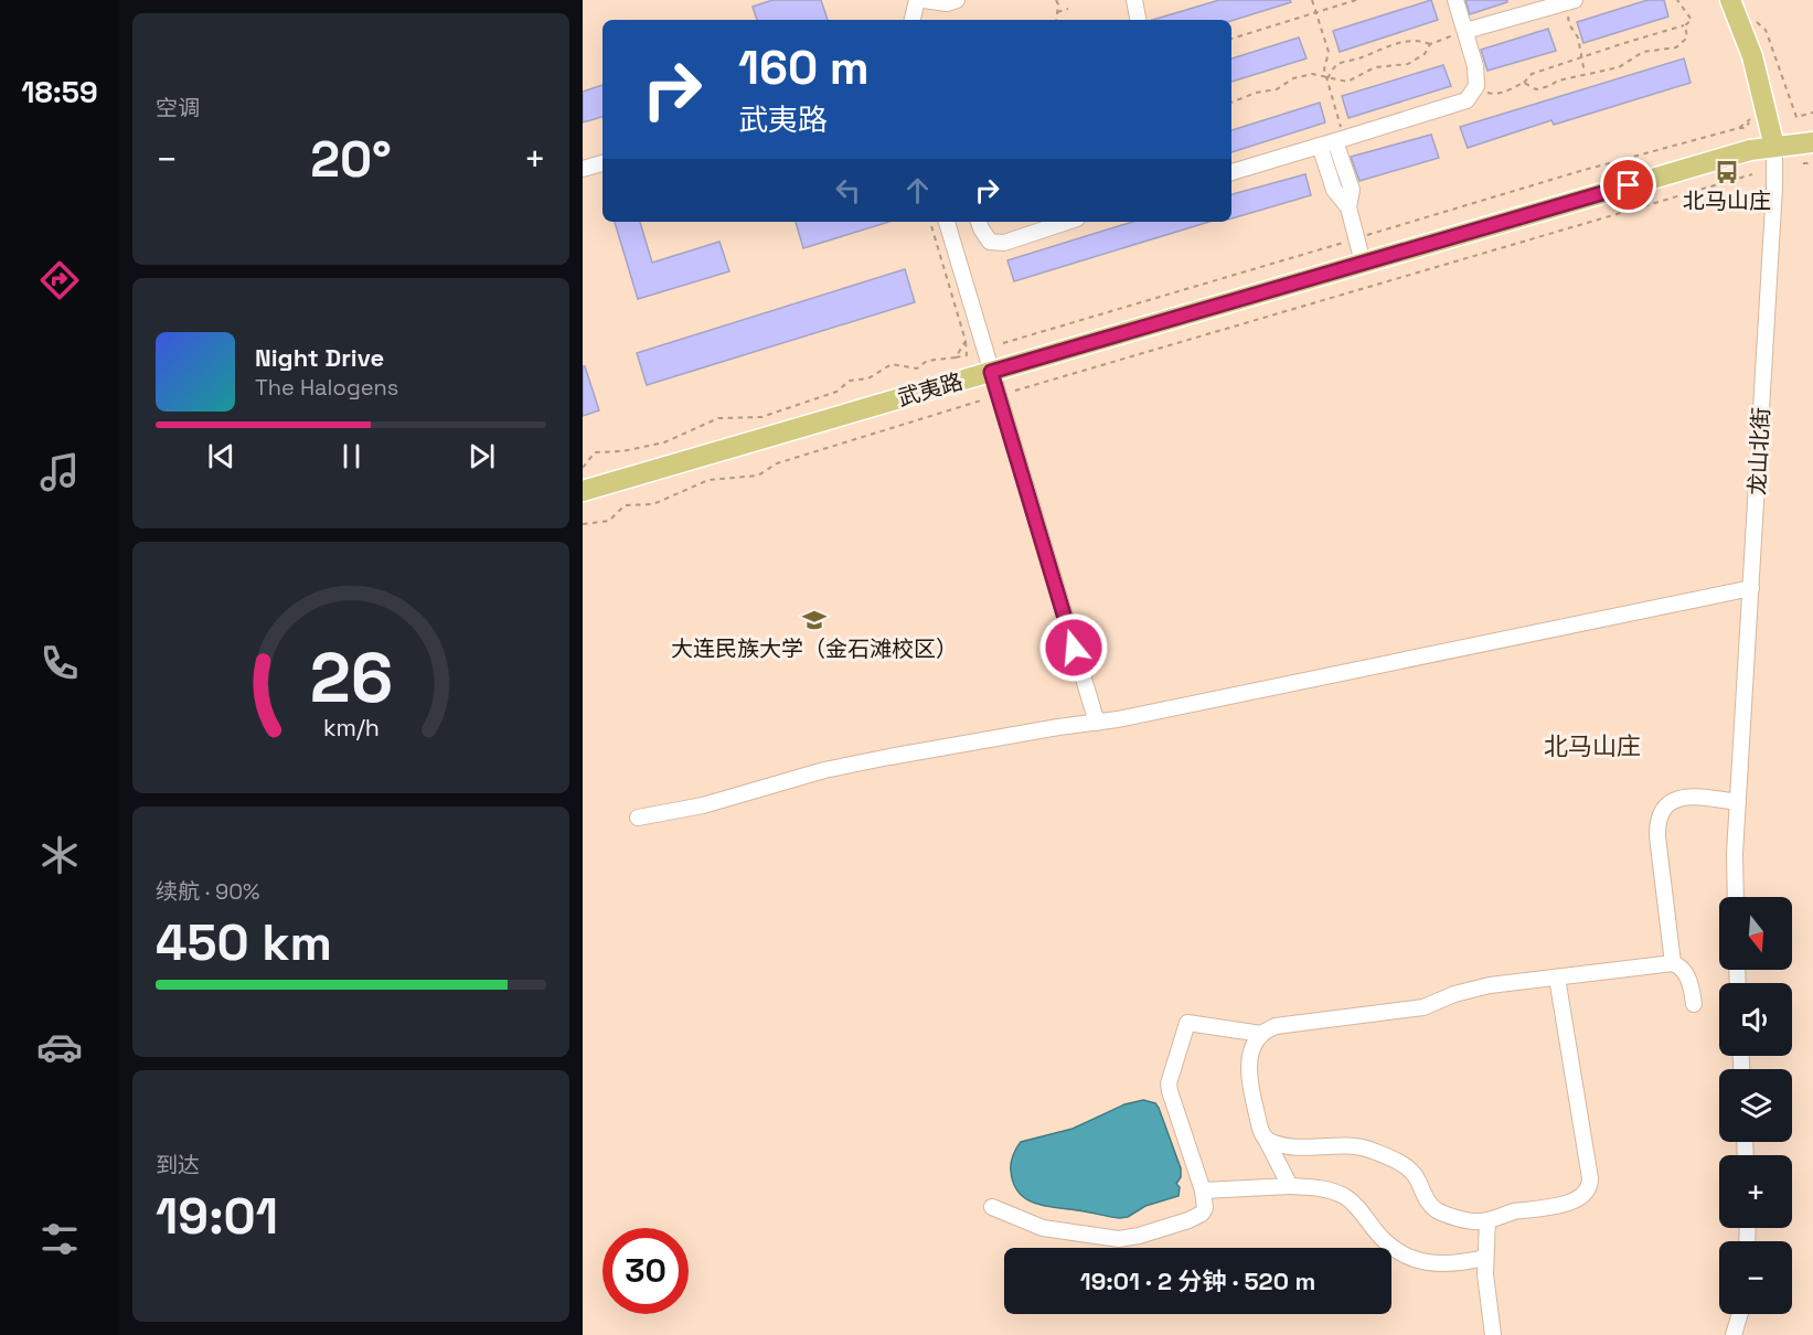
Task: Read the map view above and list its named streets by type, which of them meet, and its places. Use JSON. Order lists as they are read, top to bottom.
{
  "streets": {
    "main road": ["武夷路", "龙山北街"]
  },
  "crossings": [
    ["武夷路", "龙山北街"]
  ],
  "districts": ["北马山庄"],
  "places": {
    "bus stop": ["北马山庄"],
    "school or university": ["大连民族大学（金石滩校区）"]
  },
  "north": "bottom",
  "page": {
    "tabs": "18:59",
    "tile": [
      "空调",
      ["续航 · 90%", "450 km"],
      ["到达", "19:01"]
    ],
    "turn": ["160 m", "武夷路"],
    "heat": ["−", "20°", "+"],
    "song": ["Night Drive", "The Halogens"],
    "map_buttons": ["+", "−"],
    "limit": "30",
    "trip": "19:01 · 2 分钟 · 520 m",
    "gauge": ["26", "km/h"]
  }
}
